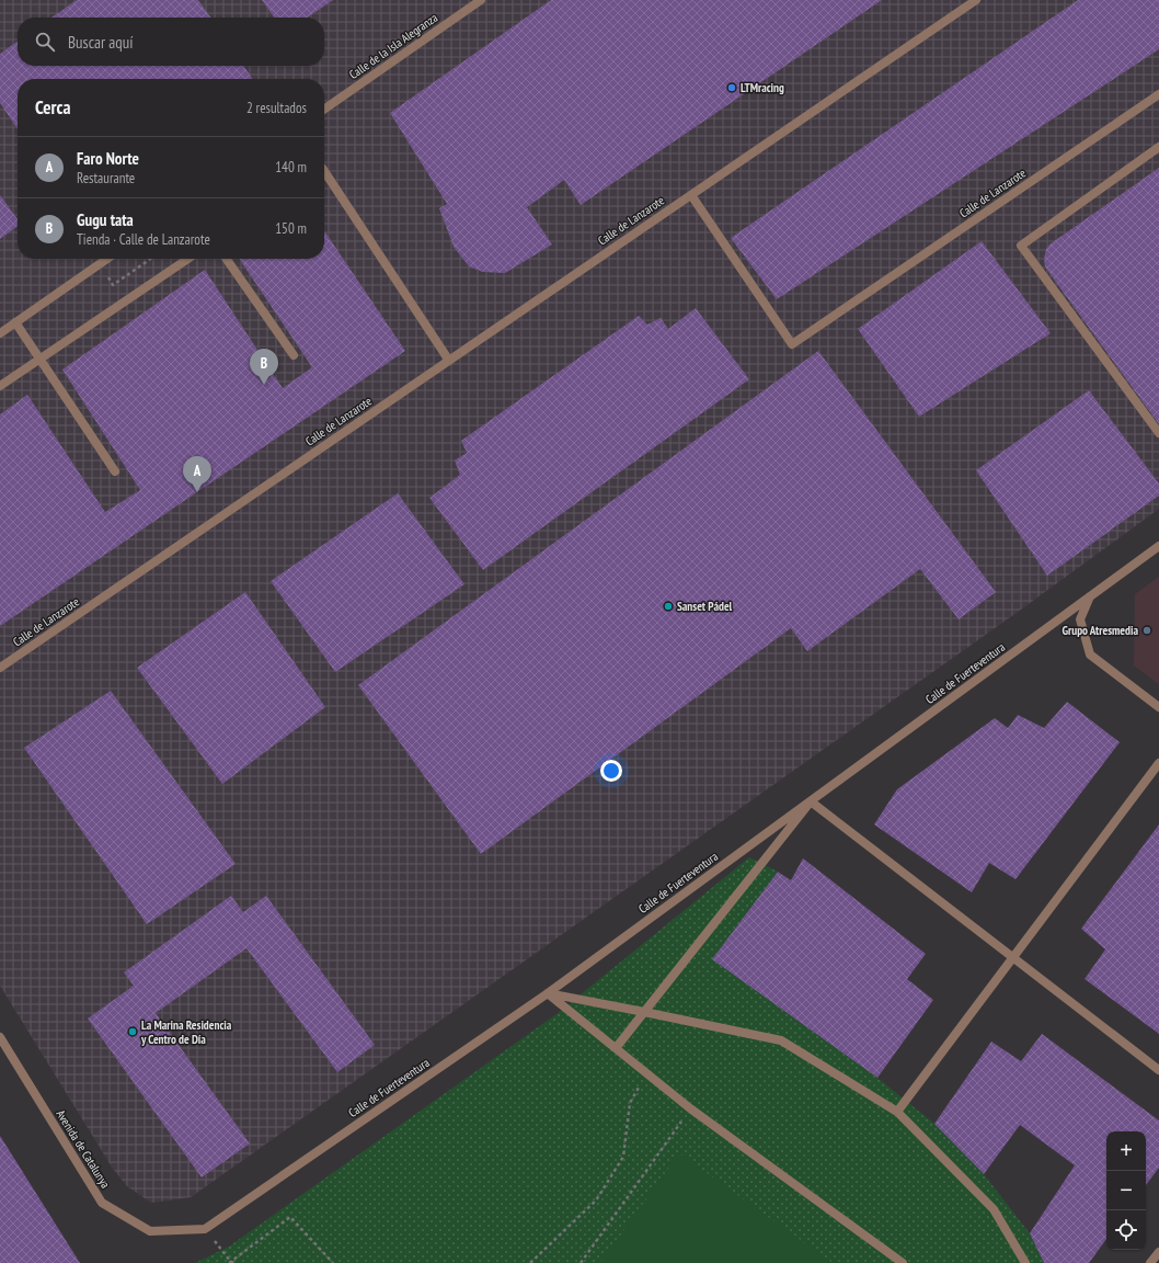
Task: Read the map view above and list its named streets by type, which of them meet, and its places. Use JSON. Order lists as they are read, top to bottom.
{
  "streets": {
    "street": [
      "Calle de la Isla Alegranza",
      "Calle de Lanzarote",
      "Calle de Fuerteventura",
      "Avenida de Catalunya"
    ]
  },
  "crossings": [
    ["Calle de Fuerteventura", "Avenida de Catalunya"]
  ],
  "places": [
    "LTMracing",
    "Sanset Pádel",
    "Grupo Atresmedia",
    "La Marina Residencia y Centro de Día"
  ],
  "page": {
    "search": "Buscar aquí",
    "heading": ["Cerca", "2 resultados"],
    "list": [
      {
        "mark": "A",
        "name": "Faro Norte",
        "note": "Restaurante",
        "value": "140 m"
      },
      {
        "mark": "B",
        "name": "Gugu tata",
        "note": "Tienda · Calle de Lanzarote",
        "value": "150 m"
      }
    ],
    "pins": ["B", "A"],
    "map_buttons": ["+", "−"]
  }
}
